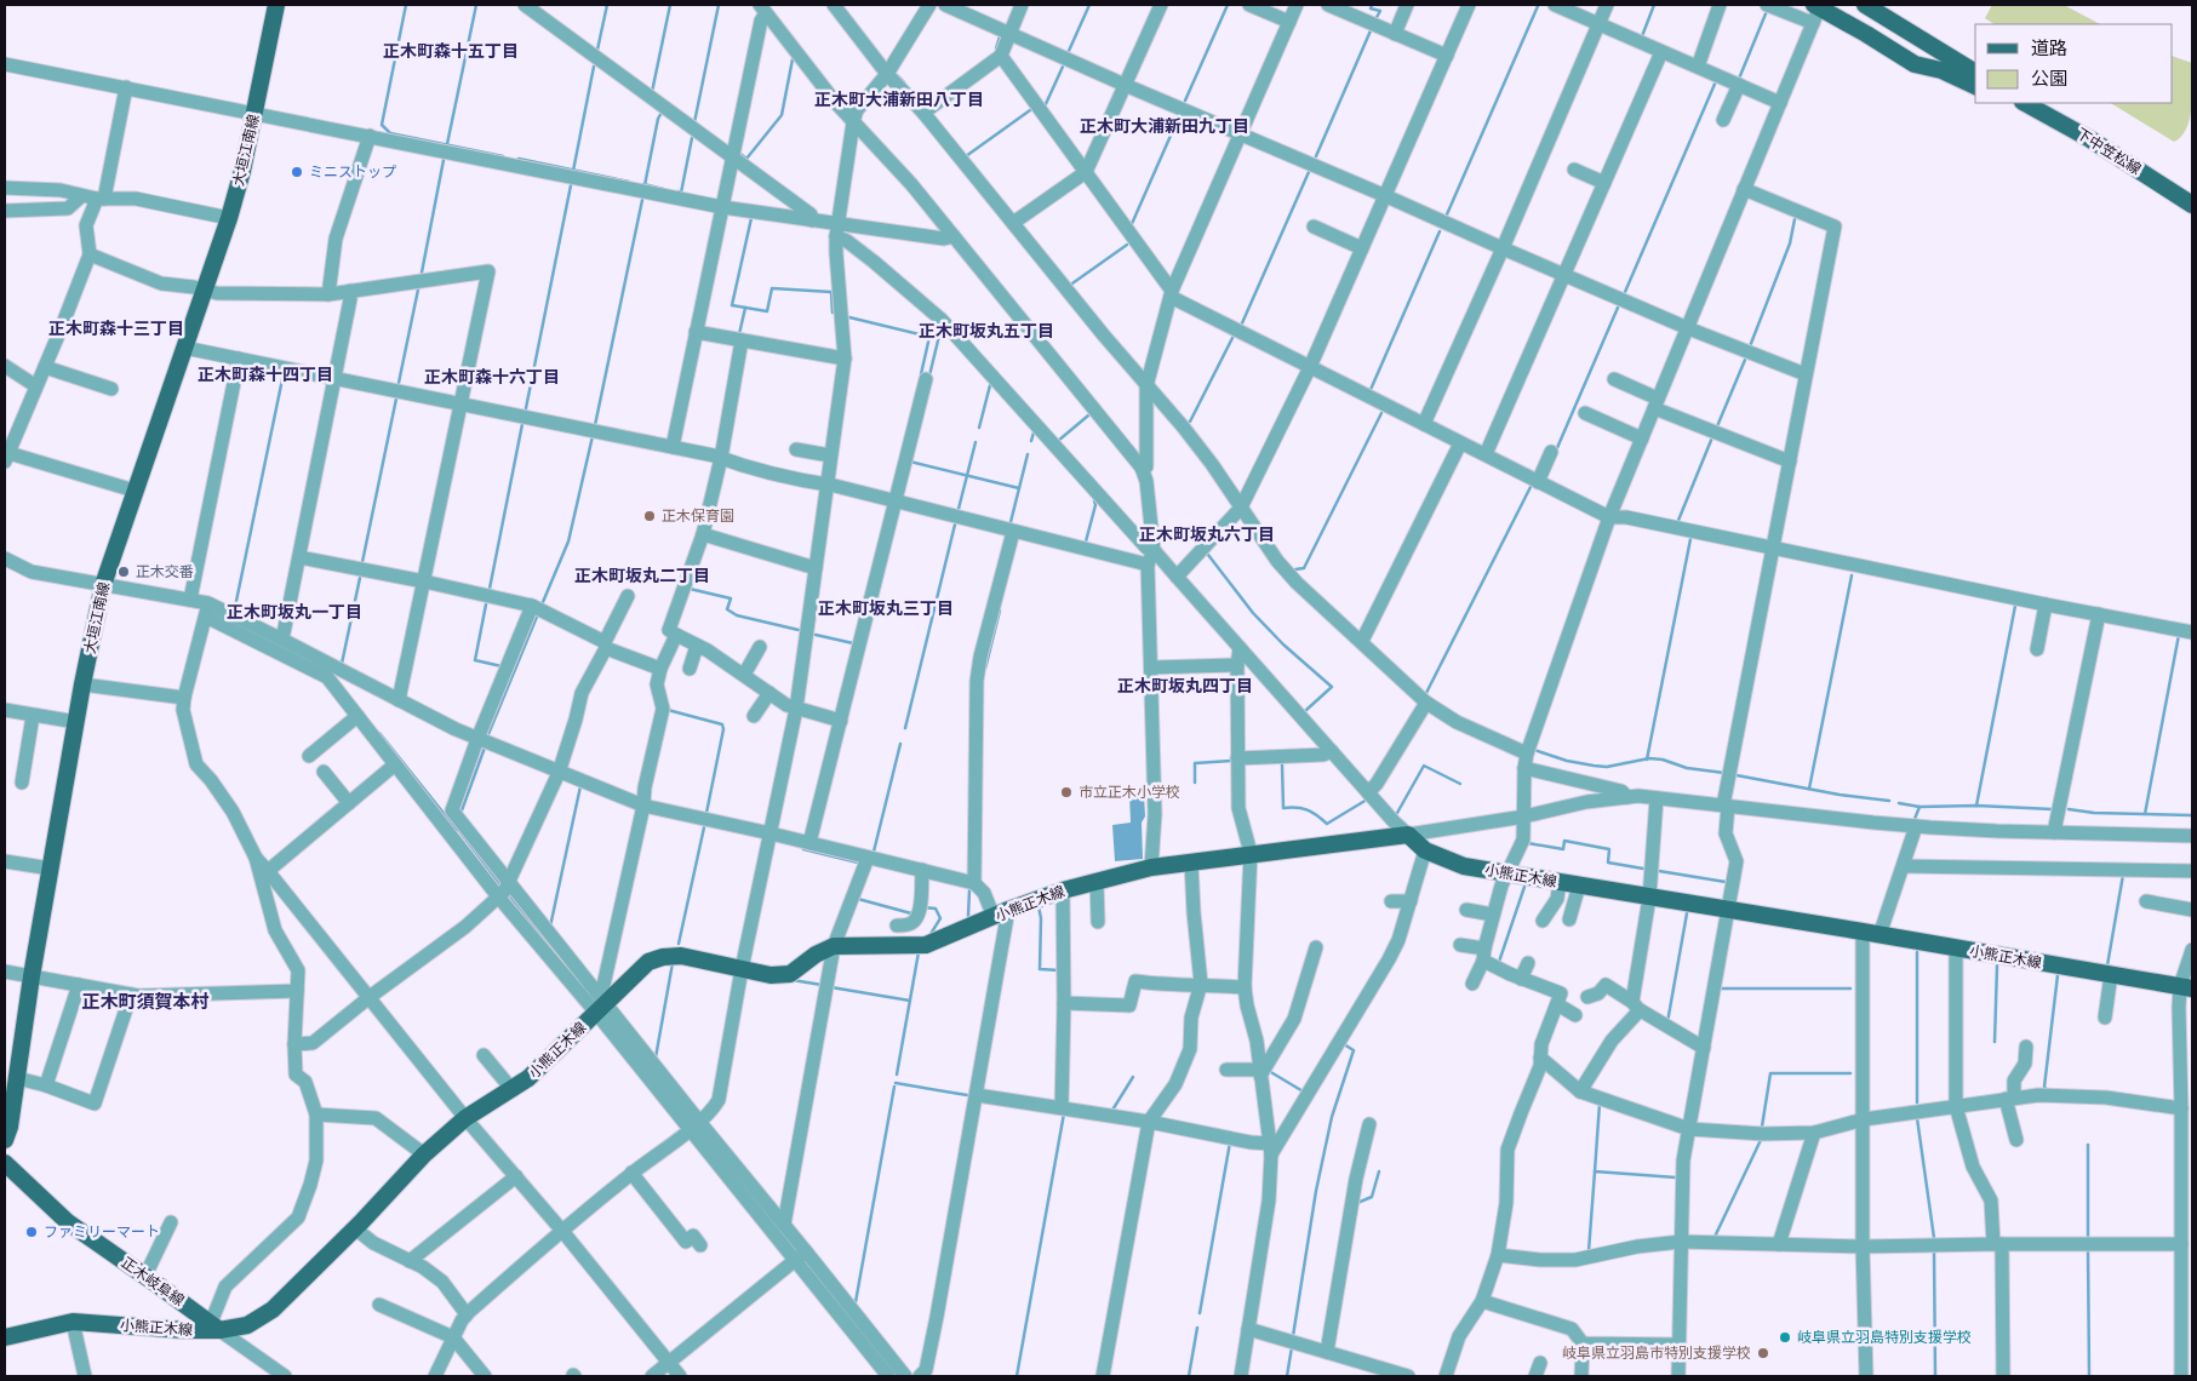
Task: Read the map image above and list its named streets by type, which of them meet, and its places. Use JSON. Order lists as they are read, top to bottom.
{
  "streets": {
    "main road": [
      "大垣江南線",
      "下中笠松線",
      "小熊正木線",
      "正木岐阜線"
    ]
  },
  "crossings": [
    ["小熊正木線", "正木岐阜線"]
  ],
  "districts": [
    "正木町森十五丁目",
    "正木町大浦新田八丁目",
    "正木町大浦新田九丁目",
    "正木町森十三丁目",
    "正木町坂丸五丁目",
    "正木町森十四丁目",
    "正木町森十六丁目",
    "正木町坂丸六丁目",
    "正木町坂丸二丁目",
    "正木町坂丸三丁目",
    "正木町坂丸一丁目",
    "正木町坂丸四丁目",
    "正木町須賀本村"
  ],
  "places": [
    "ミニストップ",
    "正木保育園",
    "正木交番",
    "市立正木小学校",
    "ファミリーマート",
    "岐阜県立羽島特別支援学校",
    "岐阜県立羽島市特別支援学校"
  ],
  "legend": ["道路", "公園"]
}
